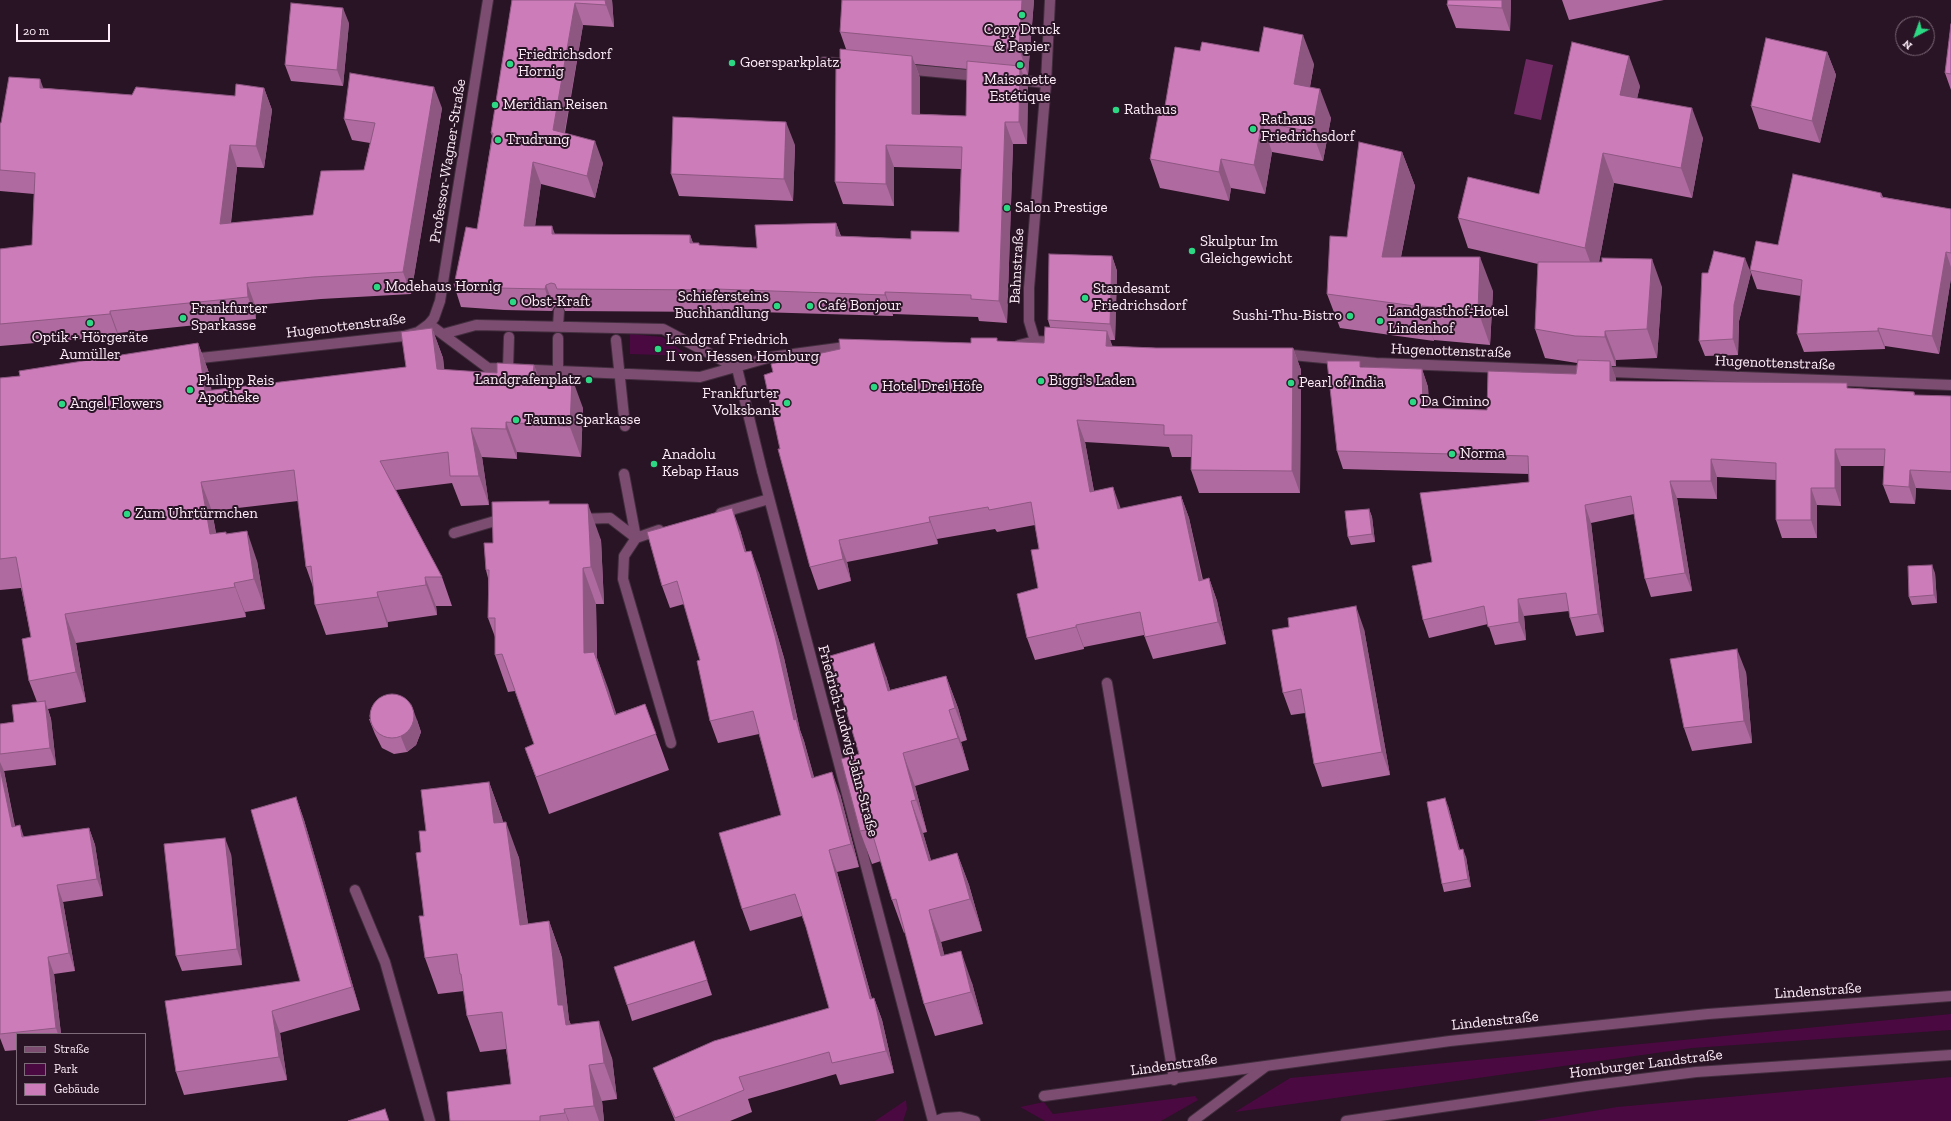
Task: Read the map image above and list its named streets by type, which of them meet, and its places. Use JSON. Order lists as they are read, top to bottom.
{
  "streets": {
    "street": [
      "Professor-Wagner-Straße",
      "Bahnstraße",
      "Hugenottenstraße",
      "Friedrich-Ludwig-Jahn-Straße",
      "Lindenstraße",
      "Homburger Landstraße"
    ]
  },
  "crossings": [
    ["Professor-Wagner-Straße", "Hugenottenstraße"]
  ],
  "places": [
    "Copy Druck & Papier",
    "Goersparkplatz",
    "Friedrichsdorf Hornig",
    "Maisonette Estétique",
    "Meridian Reisen",
    "Rathaus",
    "Rathaus Friedrichsdorf",
    "Trudrung",
    "Salon Prestige",
    "Skulptur Im Gleichgewicht",
    "Modehaus Hornig",
    "Standesamt Friedrichsdorf",
    "Obst-Kraft",
    "Schiefersteins Buchhandlung",
    "Café Bonjour",
    "Sushi-Thu-Bistro",
    "Frankfurter Sparkasse",
    "Landgasthof-Hotel Lindenhof",
    "Optik + Hörgeräte Aumüller",
    "Landgraf Friedrich II von Hessen Homburg",
    "Landgrafenplatz",
    "Biggi's Laden",
    "Pearl of India",
    "Hotel Drei Höfe",
    "Philipp Reis Apotheke",
    "Da Cimino",
    "Frankfurter Volksbank",
    "Angel Flowers",
    "Taunus Sparkasse",
    "Norma",
    "Anadolu Kebap Haus",
    "Zum Uhrtürmchen"
  ],
  "legend": ["Straße", "Park", "Gebäude"],
  "scale_bar": "20 m",
  "north": "bottom left"
}
